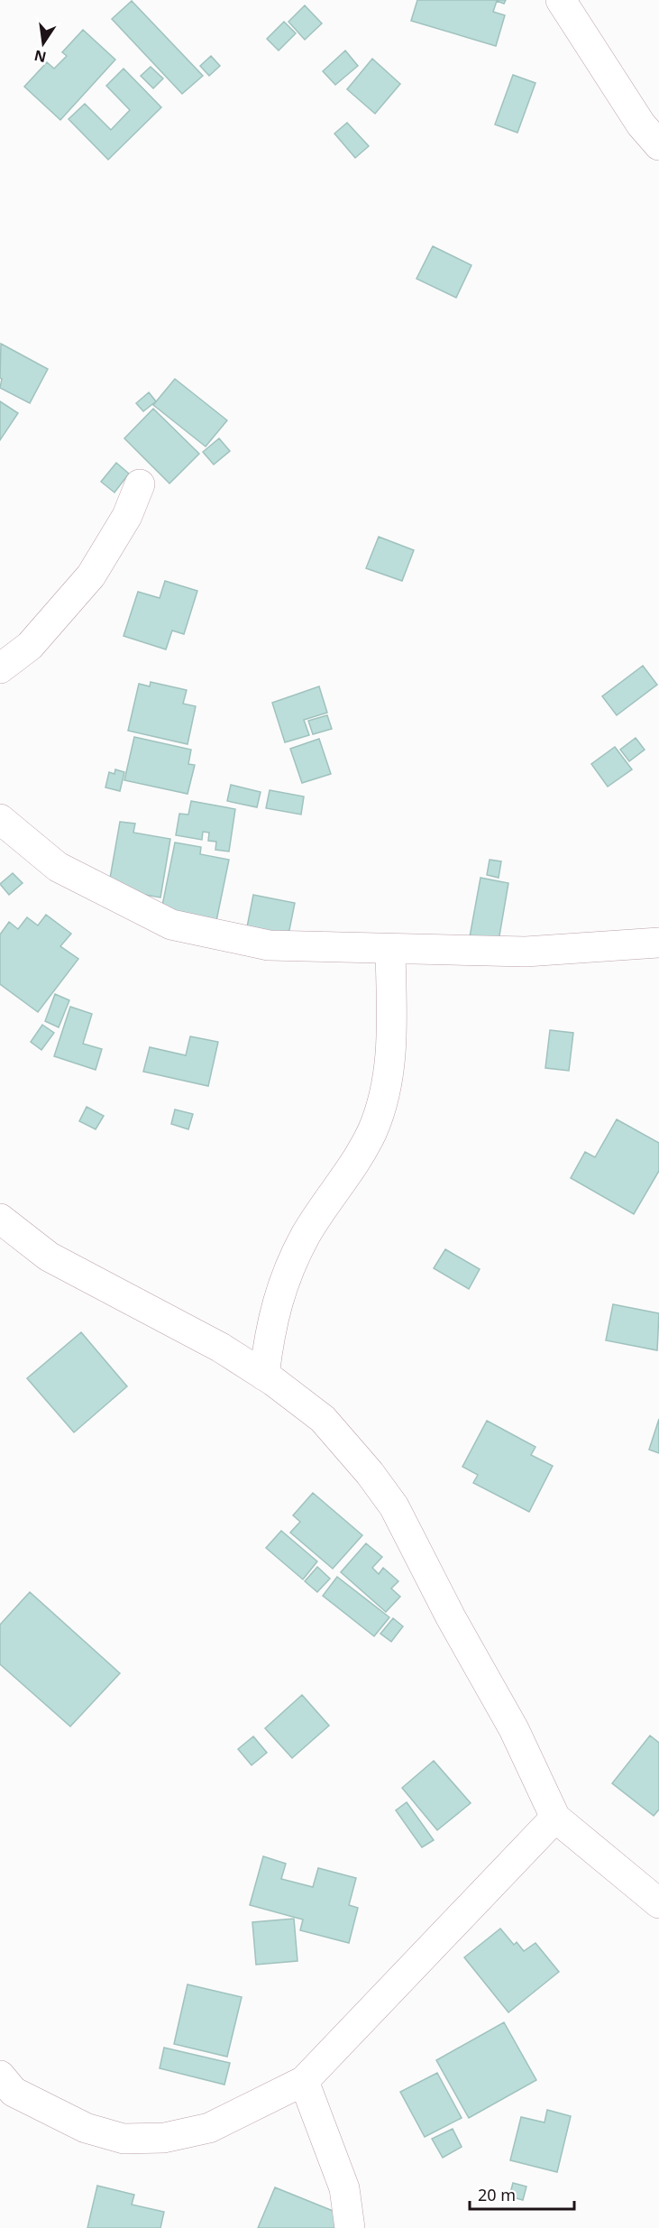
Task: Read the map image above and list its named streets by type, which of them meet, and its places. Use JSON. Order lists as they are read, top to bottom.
{
  "scale_bar": "20 m",
  "north": "bottom"
}
